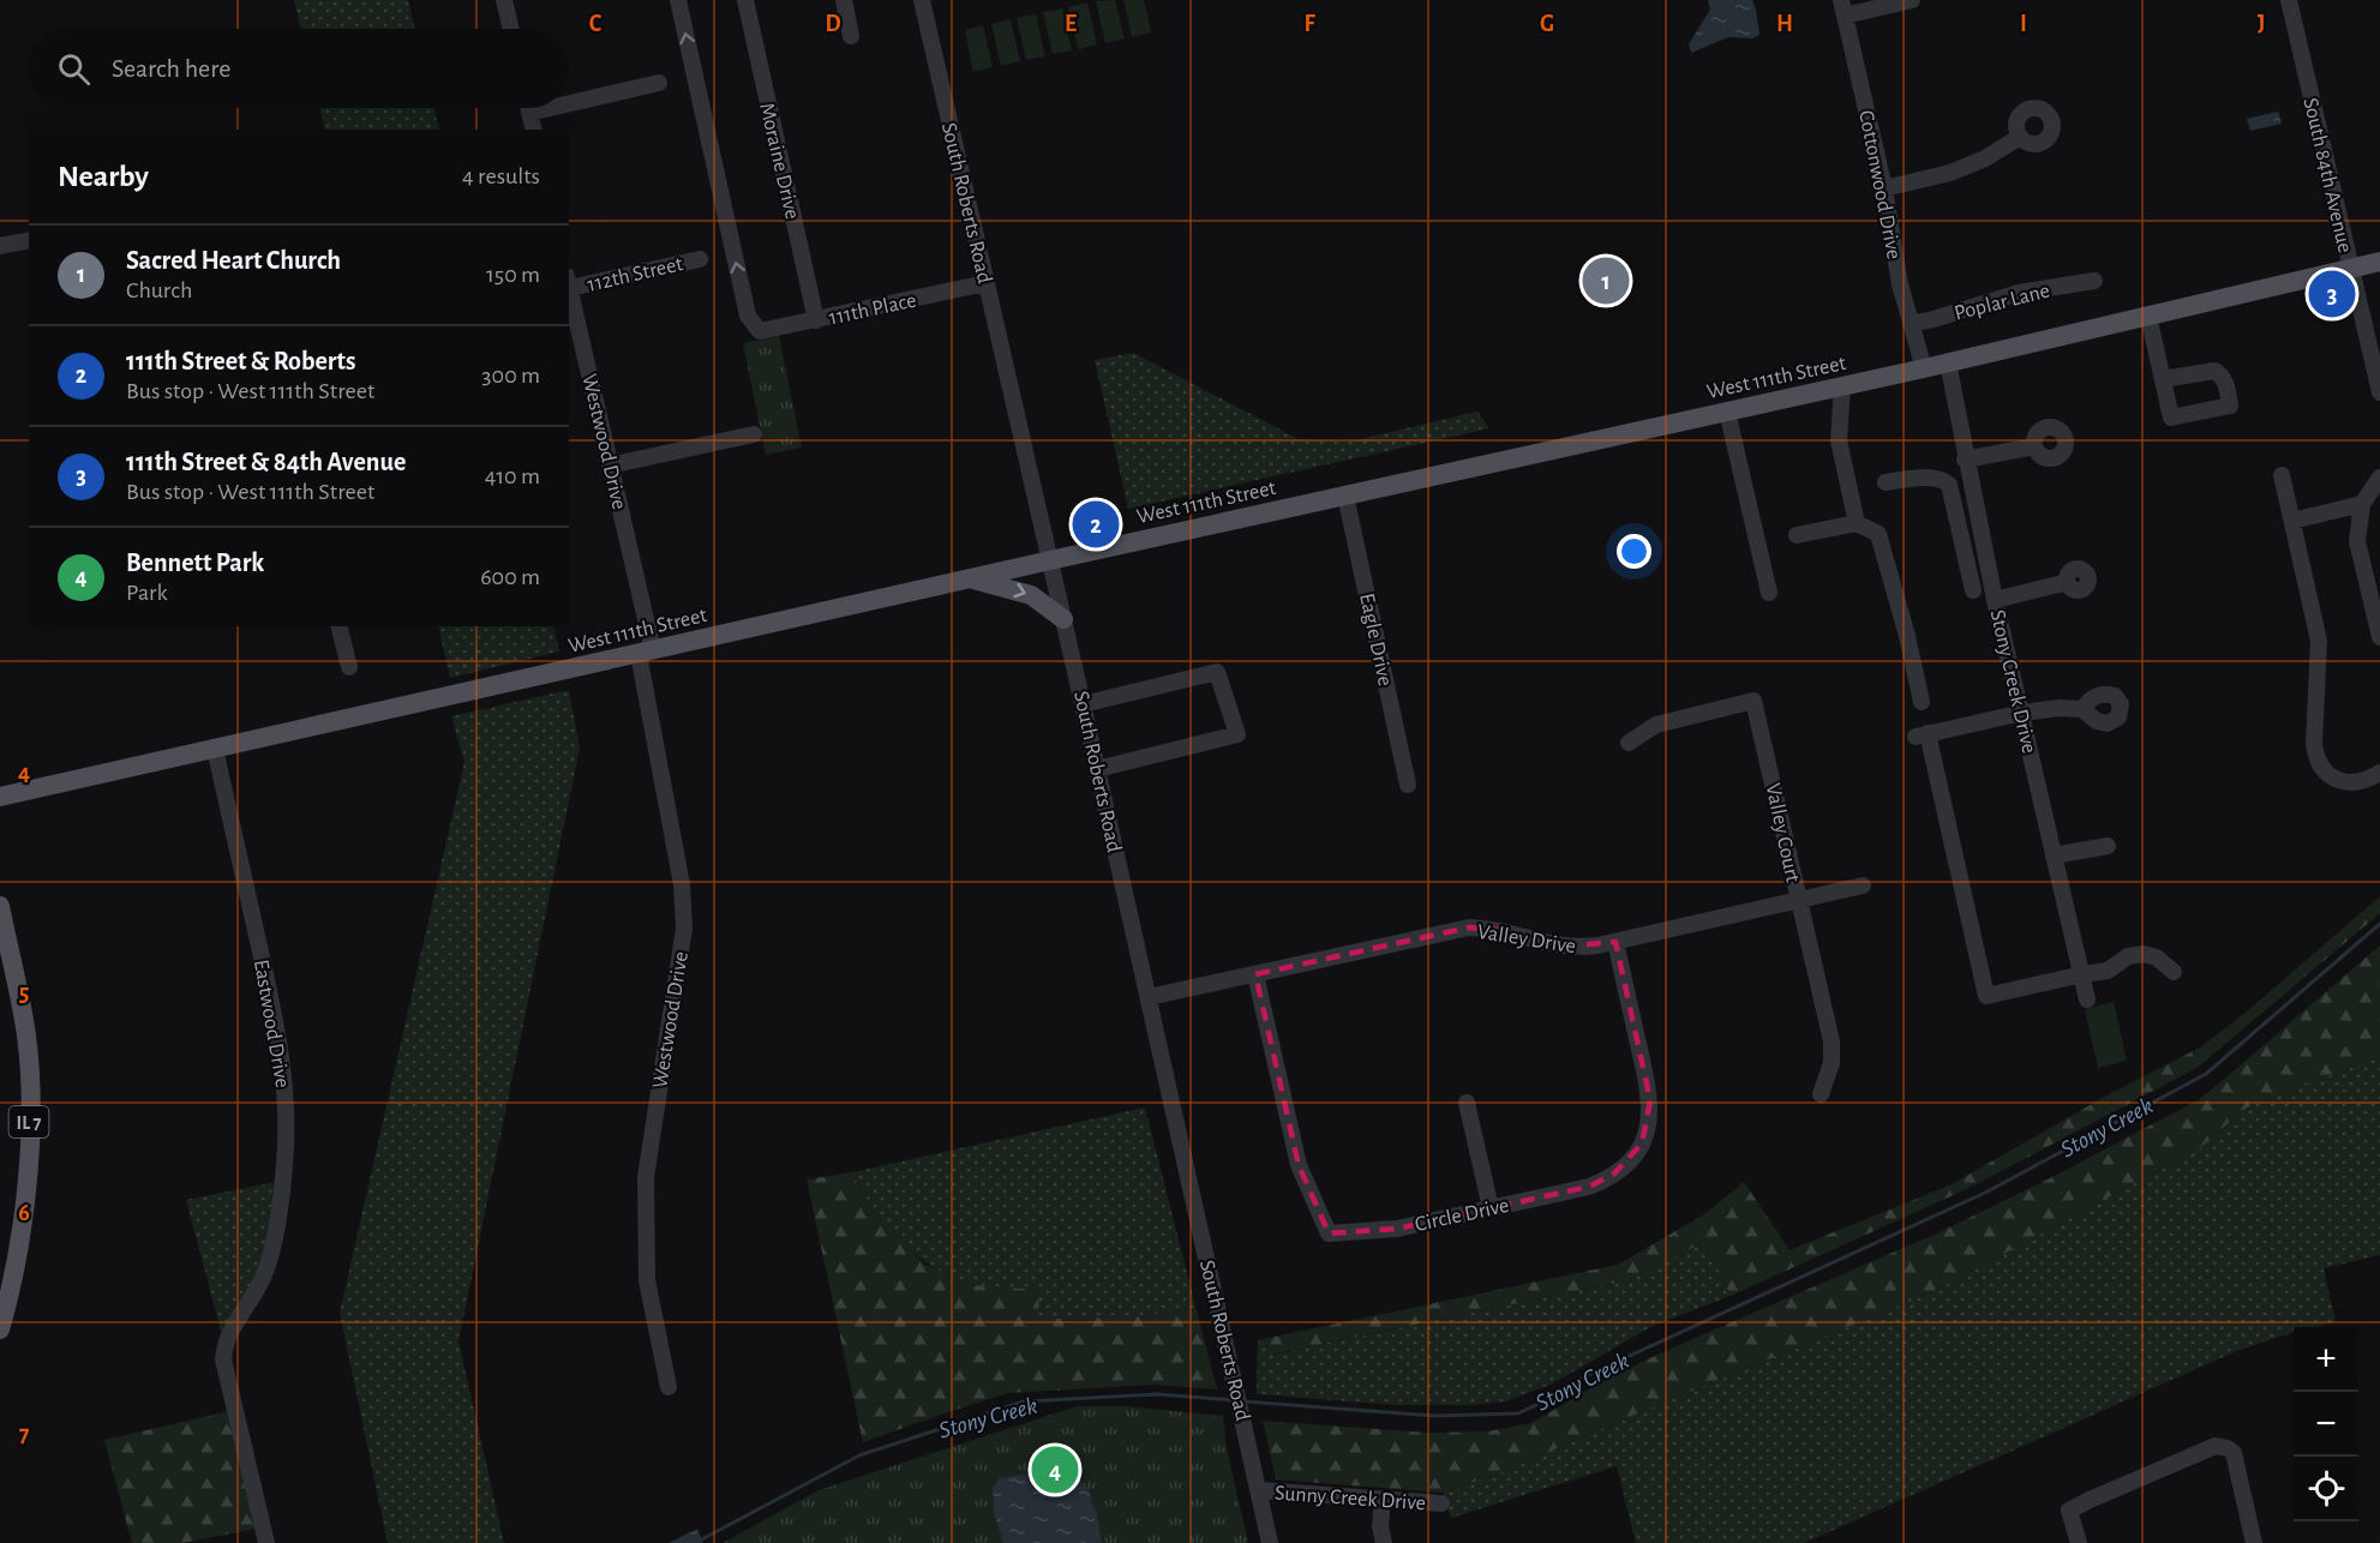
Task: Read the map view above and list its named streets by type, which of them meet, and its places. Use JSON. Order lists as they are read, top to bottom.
{
  "streets": {
    "main road": ["West 111th Street", "IL 7"],
    "street": [
      "Moraine Drive",
      "South 84th Avenue",
      "Cottonwood Drive",
      "South Roberts Road",
      "112th Street",
      "Poplar Lane",
      "111th Place",
      "Westwood Drive",
      "Eagle Drive",
      "Stony Creek Drive",
      "Valley Court",
      "Valley Drive",
      "Eastwood Drive",
      "Circle Drive",
      "Sunny Creek Drive"
    ]
  },
  "crossings": [
    ["Moraine Drive", "111th Place"],
    ["South 84th Avenue", "West 111th Street"],
    ["Cottonwood Drive", "Poplar Lane"],
    ["Cottonwood Drive", "West 111th Street"],
    ["South Roberts Road", "111th Place"],
    ["South Roberts Road", "West 111th Street"],
    ["South Roberts Road", "Valley Drive"],
    ["South Roberts Road", "Sunny Creek Drive"],
    ["112th Street", "Westwood Drive"],
    ["West 111th Street", "Westwood Drive"],
    ["West 111th Street", "Eagle Drive"],
    ["West 111th Street", "Stony Creek Drive"],
    ["West 111th Street", "Eastwood Drive"],
    ["Valley Court", "Valley Drive"],
    ["Valley Drive", "Circle Drive"]
  ],
  "one_way": ["111th Place"],
  "water": ["Stony Creek"],
  "page": {
    "search": "Search here",
    "heading": ["Nearby", "4 results"],
    "list": [
      {
        "mark": "1",
        "name": "Sacred Heart Church",
        "note": "Church",
        "value": "150 m"
      },
      {
        "mark": "2",
        "name": "111th Street & Roberts",
        "note": "Bus stop · West 111th Street",
        "value": "300 m"
      },
      {
        "mark": "3",
        "name": "111th Street & 84th Avenue",
        "note": "Bus stop · West 111th Street",
        "value": "410 m"
      },
      {
        "mark": "4",
        "name": "Bennett Park",
        "note": "Park",
        "value": "600 m"
      }
    ],
    "pins": [
      "1",
      "3",
      "2",
      "4"
    ],
    "map_buttons": ["+", "−"]
  },
  "grid": {
    "columns": [
      "C",
      "D",
      "E",
      "F",
      "G",
      "H",
      "I",
      "J"
    ],
    "rows": [
      "4",
      "5",
      "6",
      "7"
    ]
  }
}
